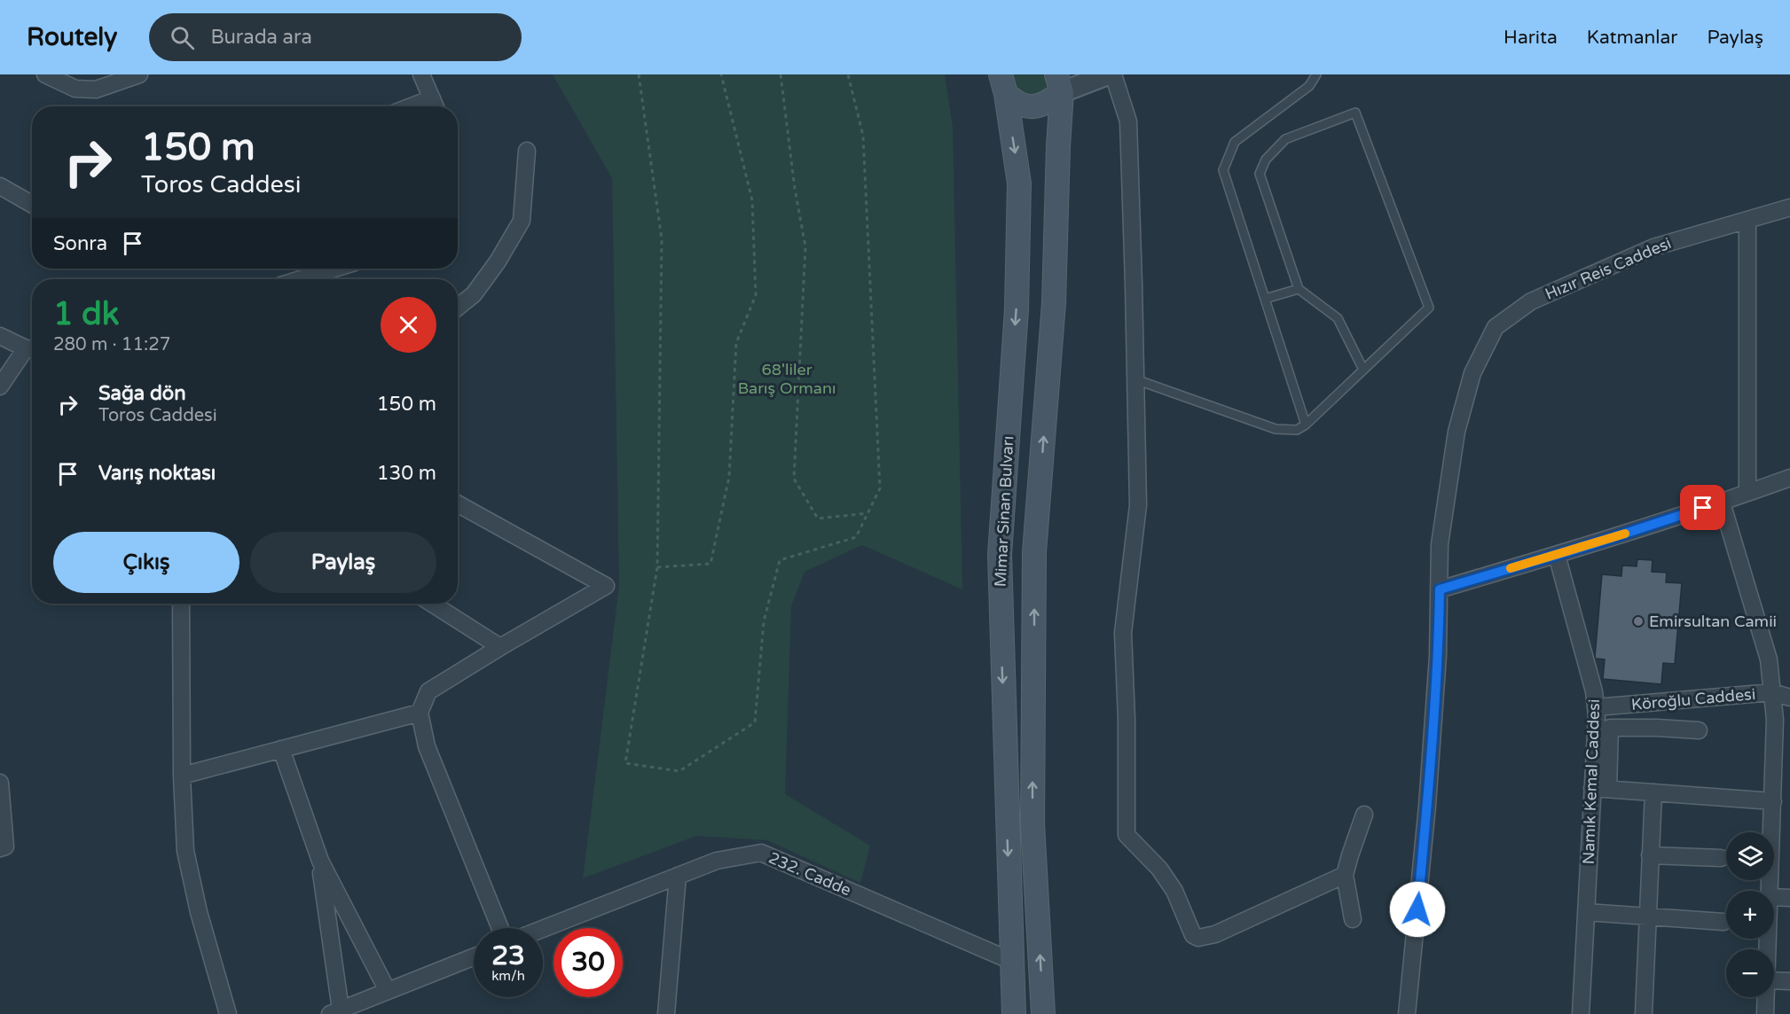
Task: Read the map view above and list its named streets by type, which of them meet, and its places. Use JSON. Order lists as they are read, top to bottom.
{
  "streets": {
    "main road": ["Mimar Sinan Bulvarı"],
    "street": [
      "Hızır Reis Caddesi",
      "Köroğlu Caddesi",
      "Namık Kemal Caddesi",
      "232. Cadde"
    ]
  },
  "crossings": [
    ["Mimar Sinan Bulvarı", "232. Cadde"],
    ["Köroğlu Caddesi", "Namık Kemal Caddesi"]
  ],
  "parks": ["68'liler Barış Ormanı"],
  "places": ["Emirsultan Camii"],
  "page": {
    "header": "Routely",
    "search": "Burada ara",
    "nav": ["Harita", "Katmanlar", "Paylaş"],
    "turn": ["150 m", "Toros Caddesi"],
    "then": "Sonra",
    "heading": ["1 dk", "280 m · 11:27"],
    "list": [
      {
        "name": "Sağa dön",
        "note": "Toros Caddesi",
        "value": "150 m"
      },
      {
        "name": "Varış noktası",
        "value": "130 m"
      }
    ],
    "buttons": ["Çıkış", "Paylaş"],
    "map_buttons": ["+", "−"],
    "speed": "23 km/h",
    "limit": "30"
  }
}
